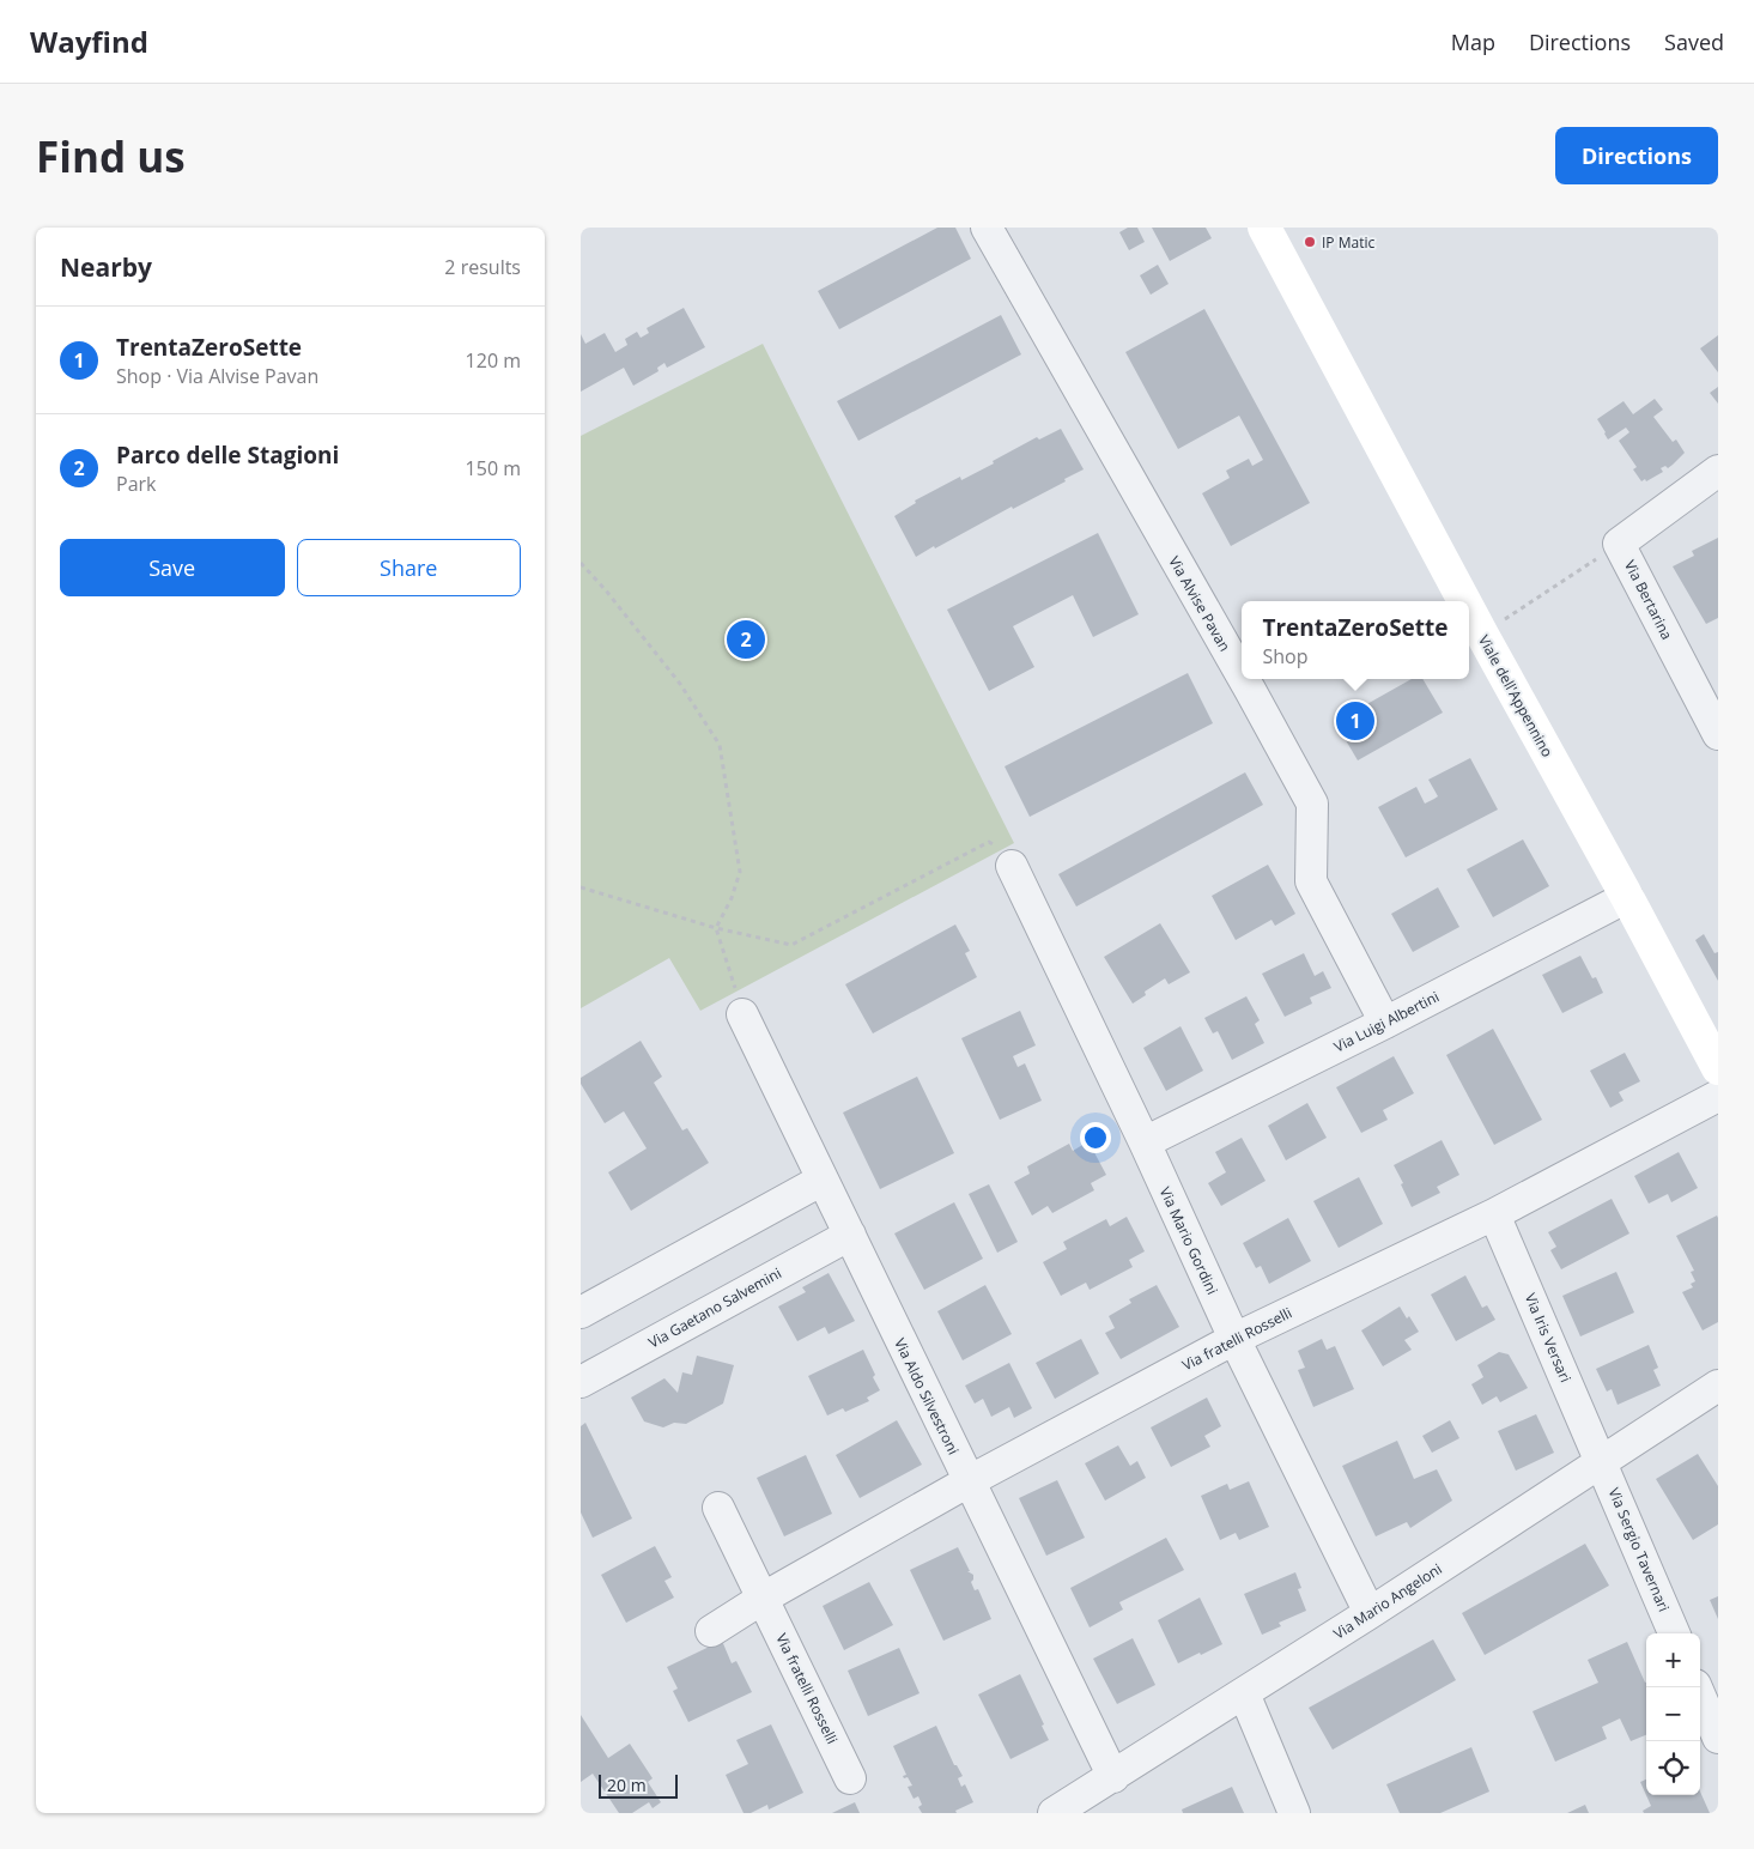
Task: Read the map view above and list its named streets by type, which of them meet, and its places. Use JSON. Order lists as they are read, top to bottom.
{
  "streets": {
    "main road": ["Viale dell'Appennino"],
    "street": [
      "Via Bertarina",
      "Via Alvise Pavan",
      "Via Luigi Albertini",
      "Via Mario Gordini",
      "Via Gaetano Salvemini",
      "Via Iris Versari",
      "Via fratelli Rosselli",
      "Via Aldo Silvestroni",
      "Via Sergio Tavernari",
      "Via Mario Angeloni"
    ]
  },
  "crossings": [
    ["Via Alvise Pavan", "Via Luigi Albertini"],
    ["Viale dell'Appennino", "Via Luigi Albertini"],
    ["Via Luigi Albertini", "Via Mario Gordini"],
    ["Via Mario Gordini", "Via fratelli Rosselli"],
    ["Via Mario Gordini", "Via Mario Angeloni"],
    ["Via Gaetano Salvemini", "Via Aldo Silvestroni"],
    ["Via Iris Versari", "Via fratelli Rosselli"],
    ["Via Iris Versari", "Via Sergio Tavernari"],
    ["Via Iris Versari", "Via Mario Angeloni"],
    ["Via fratelli Rosselli", "Via Aldo Silvestroni"],
    ["Via Aldo Silvestroni", "Via Mario Angeloni"],
    ["Via Sergio Tavernari", "Via Mario Angeloni"]
  ],
  "places": ["IP Matic"],
  "scale_bar": "20 m",
  "page": {
    "header": "Wayfind",
    "nav": ["Map", "Directions", "Saved"],
    "buttons": [
      "Directions",
      ["Save", "Share"]
    ],
    "title": "Find us",
    "heading": ["Nearby", "2 results"],
    "list": [
      {
        "mark": "1",
        "name": "TrentaZeroSette",
        "note": "Shop · Via Alvise Pavan",
        "value": "120 m"
      },
      {
        "mark": "2",
        "name": "Parco delle Stagioni",
        "note": "Park",
        "value": "150 m"
      }
    ],
    "popup": ["TrentaZeroSette", "Shop"],
    "pins": ["2", "1"],
    "map_buttons": ["+", "−"],
    "scale": "20 m"
  }
}
